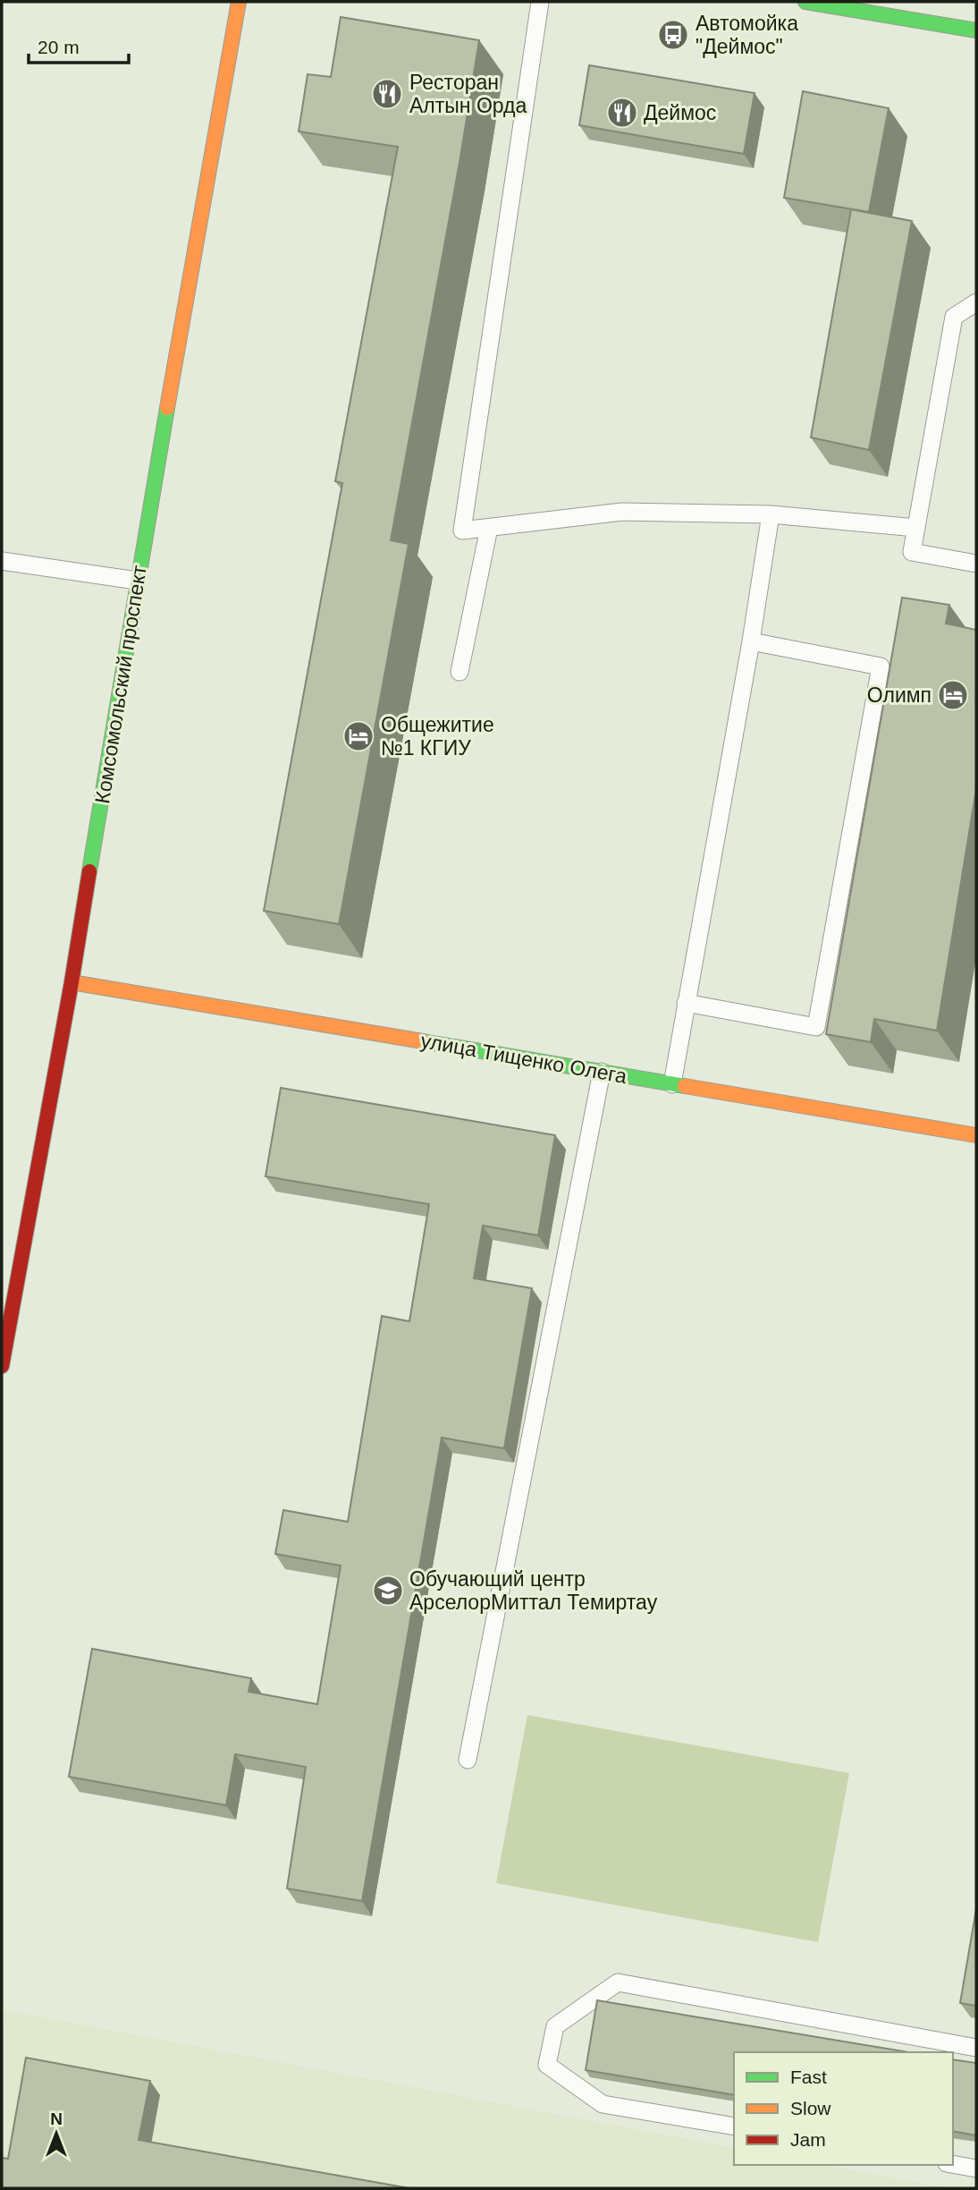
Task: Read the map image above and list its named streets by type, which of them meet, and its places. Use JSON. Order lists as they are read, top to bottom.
{
  "streets": {
    "street": ["Комсомольский проспект", "улица Тищенко Олега"]
  },
  "crossings": [
    ["Комсомольский проспект", "улица Тищенко Олега"]
  ],
  "places": {
    "bus stop": ["Автомойка \"Деймос\""],
    "restaurant": ["Ресторан Алтын Орда", "Деймос"],
    "hotel": ["Олимп", "Общежитие №1 КГИУ"],
    "school or university": ["Обучающий центр АрселорМиттал Темиртау"]
  },
  "legend": ["Fast", "Slow", "Jam"],
  "scale_bar": "20 m",
  "north": "top"
}
